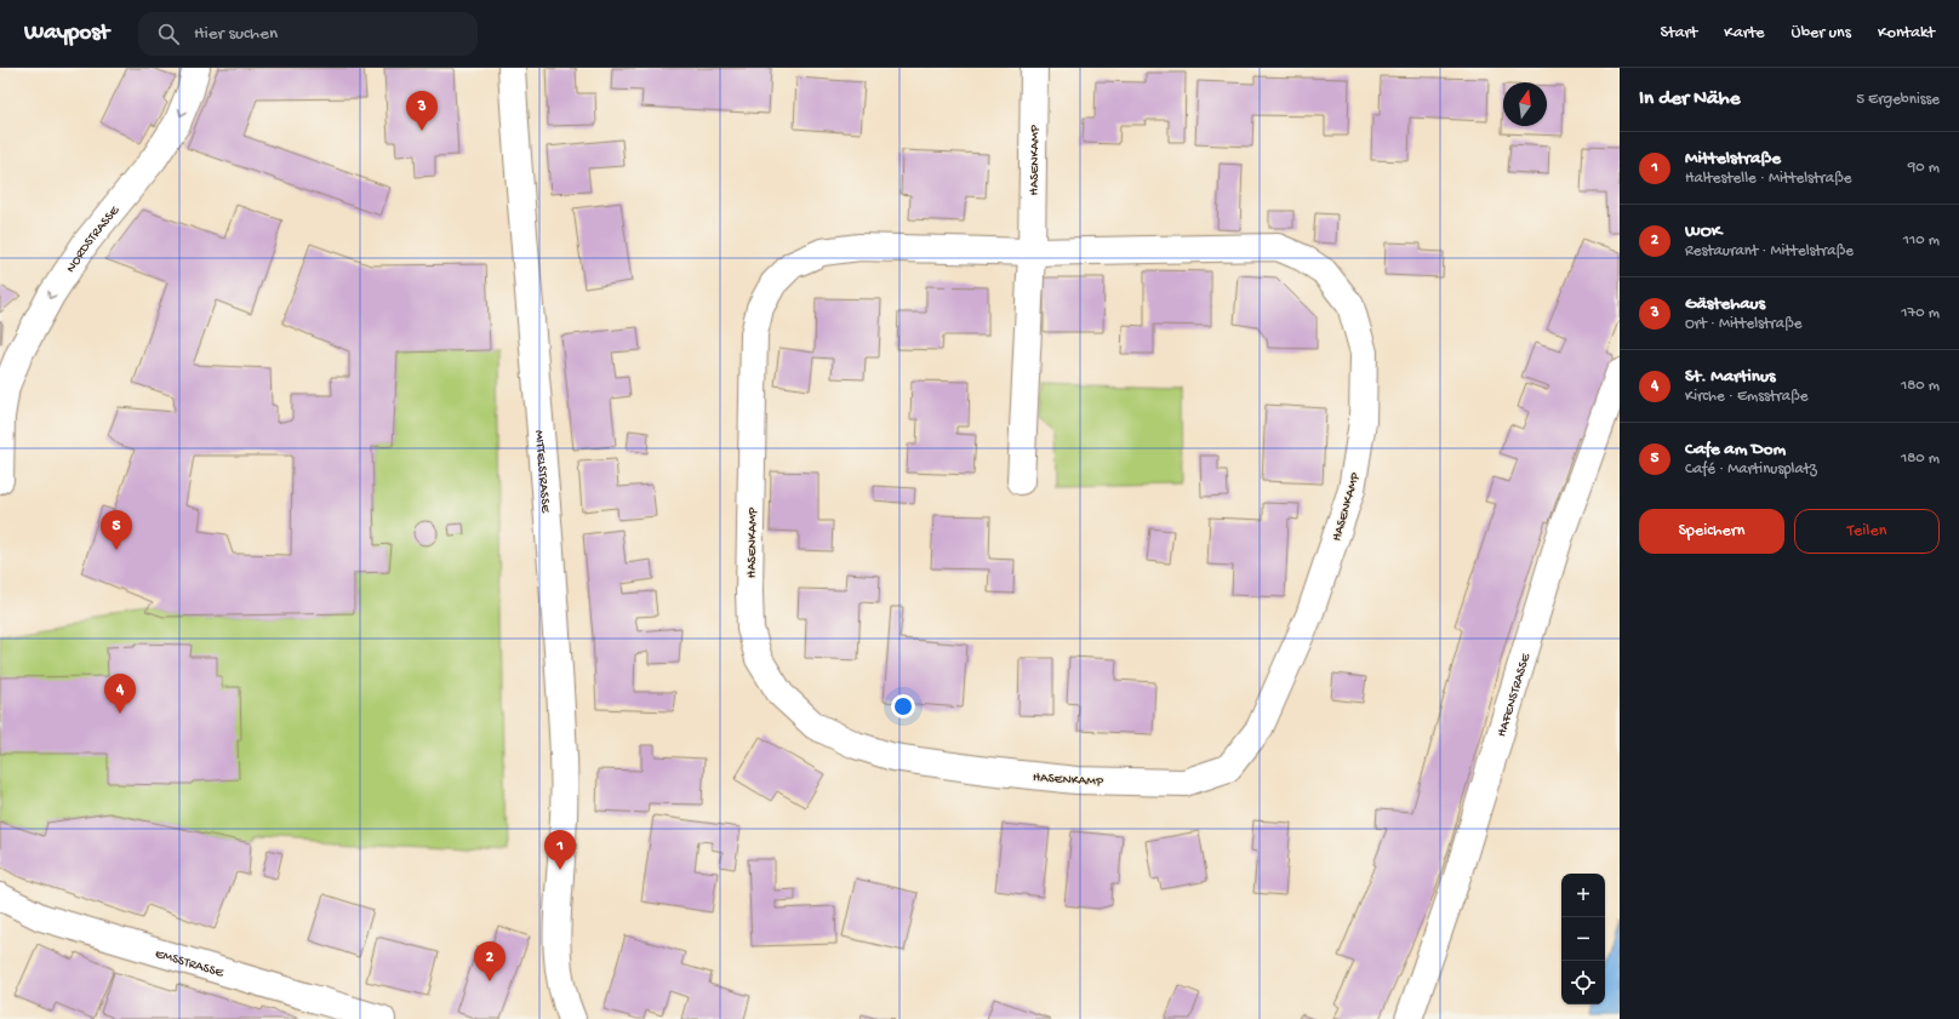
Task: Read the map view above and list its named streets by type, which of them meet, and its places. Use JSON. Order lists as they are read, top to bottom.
{
  "streets": {
    "street": [
      "HASENKAMP",
      "NORDSTRASSE",
      "MITTELSTRASSE",
      "HAFENSTRASSE",
      "EMSSTRASSE"
    ]
  },
  "one_way": ["NORDSTRASSE"],
  "north": "top",
  "page": {
    "header": "Waypost",
    "search": "Hier suchen",
    "nav": [
      "Start",
      "Karte",
      "Über uns",
      "Kontakt"
    ],
    "heading": ["In der Nähe", "5 Ergebnisse"],
    "pins": [
      "3",
      "5",
      "4",
      "1",
      "2"
    ],
    "list": [
      {
        "mark": "1",
        "name": "Mittelstraße",
        "note": "Haltestelle · Mittelstraße",
        "value": "90 m"
      },
      {
        "mark": "2",
        "name": "WOK",
        "note": "Restaurant · Mittelstraße",
        "value": "110 m"
      },
      {
        "mark": "3",
        "name": "Gästehaus",
        "note": "Ort · Mittelstraße",
        "value": "170 m"
      },
      {
        "mark": "4",
        "name": "St. Martinus",
        "note": "Kirche · Emsstraße",
        "value": "180 m"
      },
      {
        "mark": "5",
        "name": "Cafe am Dom",
        "note": "Café · Martinusplatz",
        "value": "180 m"
      }
    ],
    "buttons": ["Speichern", "Teilen"],
    "map_buttons": ["+", "−"]
  }
}
